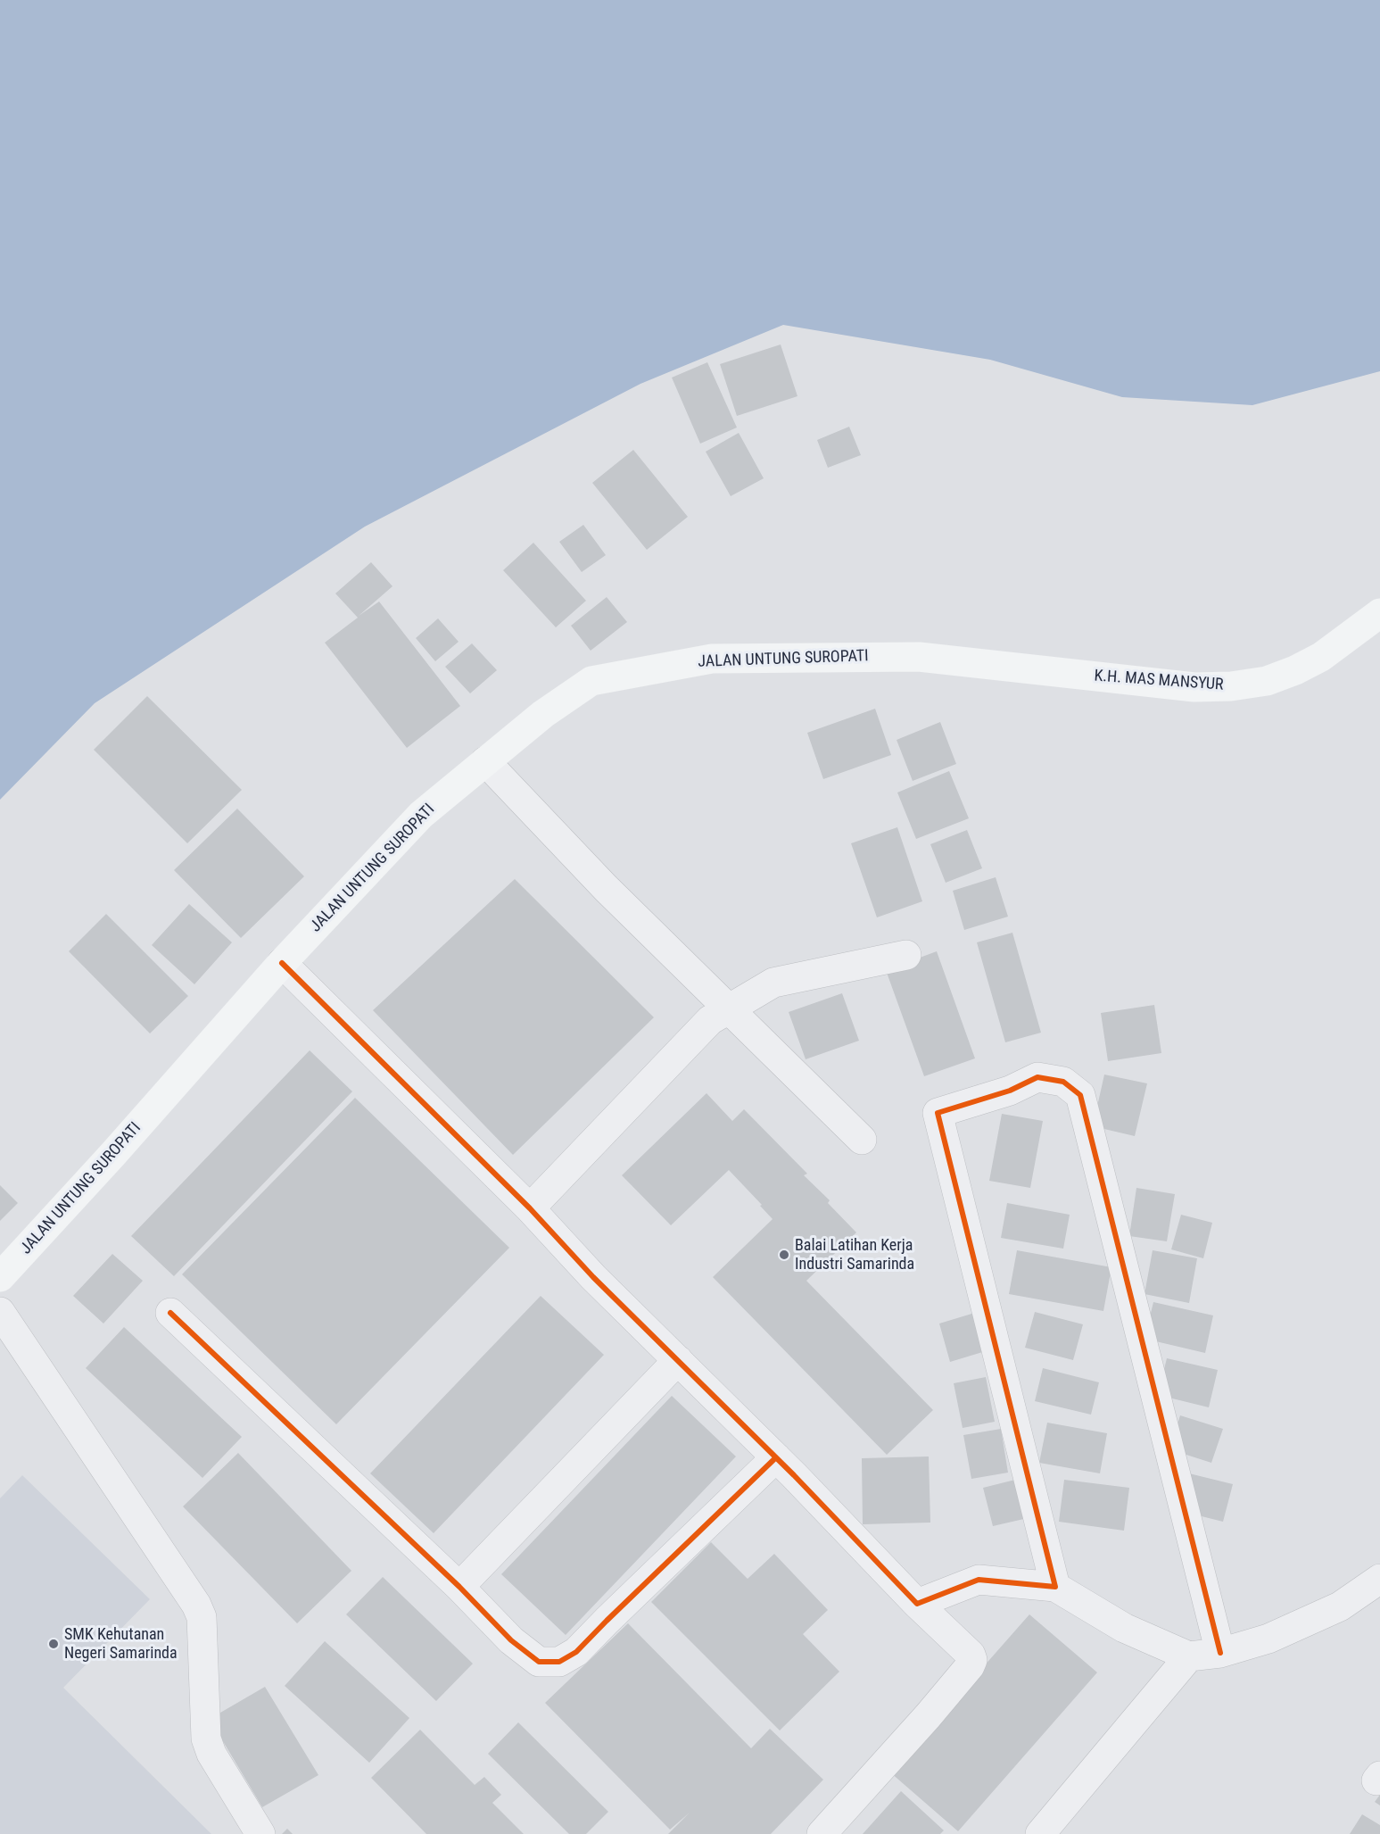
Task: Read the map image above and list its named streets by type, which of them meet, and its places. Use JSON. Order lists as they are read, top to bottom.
{
  "streets": {
    "main road": ["JALAN UNTUNG SUROPATI", "K.H. MAS MANSYUR"]
  },
  "crossings": [
    ["JALAN UNTUNG SUROPATI", "K.H. MAS MANSYUR"]
  ],
  "places": ["Balai Latihan Kerja Industri Samarinda", "SMK Kehutanan Negeri Samarinda"]
}
